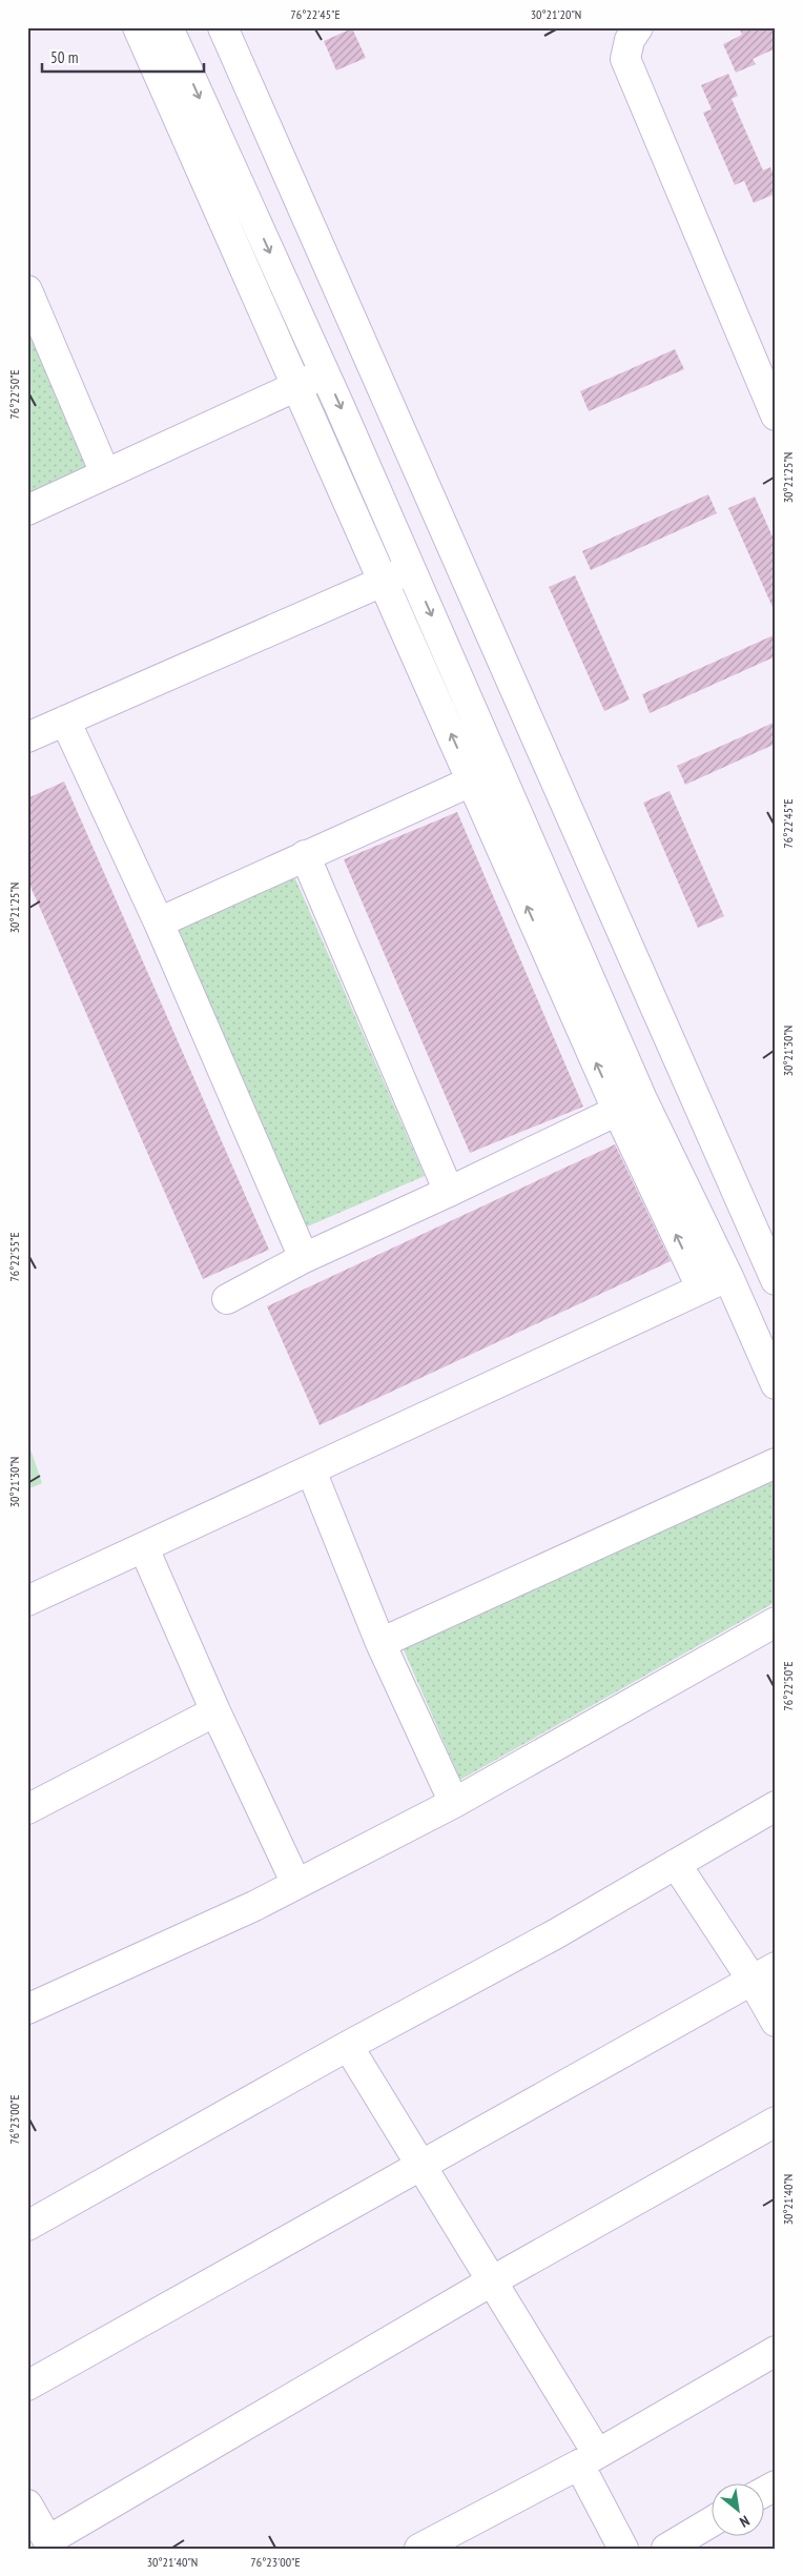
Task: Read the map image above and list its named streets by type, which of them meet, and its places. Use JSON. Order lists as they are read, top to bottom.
{
  "scale_bar": "50 m",
  "north": "bottom right",
  "coordinates": [
    "76°22'45\"E",
    "30°21'20\"N",
    "76°22'50\"E",
    "30°21'25\"N",
    "30°21'30\"N",
    "76°22'55\"E",
    "76°23'00\"E",
    "30°21'40\"N"
  ]
}
